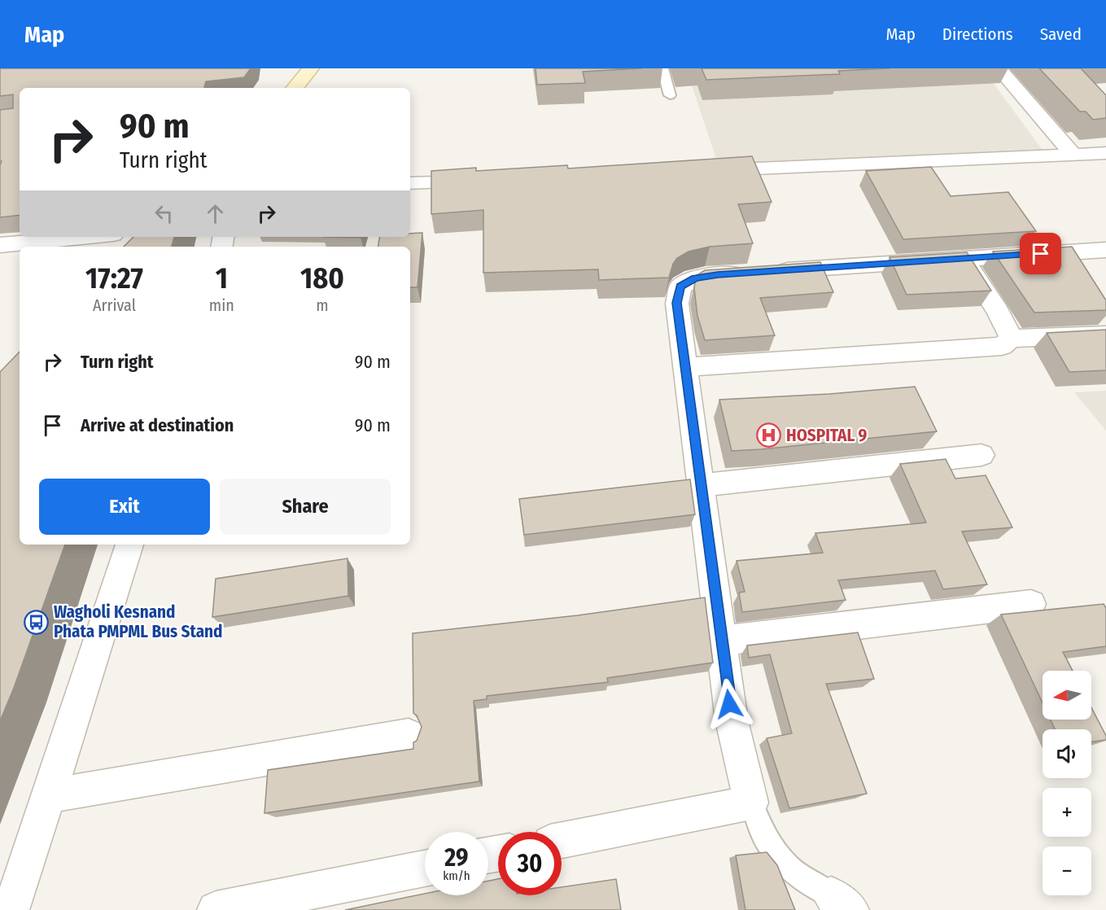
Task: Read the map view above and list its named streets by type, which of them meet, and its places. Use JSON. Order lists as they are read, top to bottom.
{
  "places": {
    "hospital": ["HOSPITAL 9"],
    "bus stop": ["Wagholi Kesnand Phata PMPML Bus Stand"]
  },
  "north": "left",
  "page": {
    "header": "Map",
    "nav": ["Map", "Directions", "Saved"],
    "turn": ["90 m", "Turn right"],
    "eta": [
      "17:27",
      "Arrival",
      "1",
      "min",
      "180",
      "m"
    ],
    "list": [
      {
        "name": "Turn right",
        "value": "90 m"
      },
      {
        "name": "Arrive at destination",
        "value": "90 m"
      }
    ],
    "buttons": ["Exit", "Share"],
    "map_buttons": ["+", "−"],
    "speed": "29 km/h",
    "limit": "30"
  }
}
